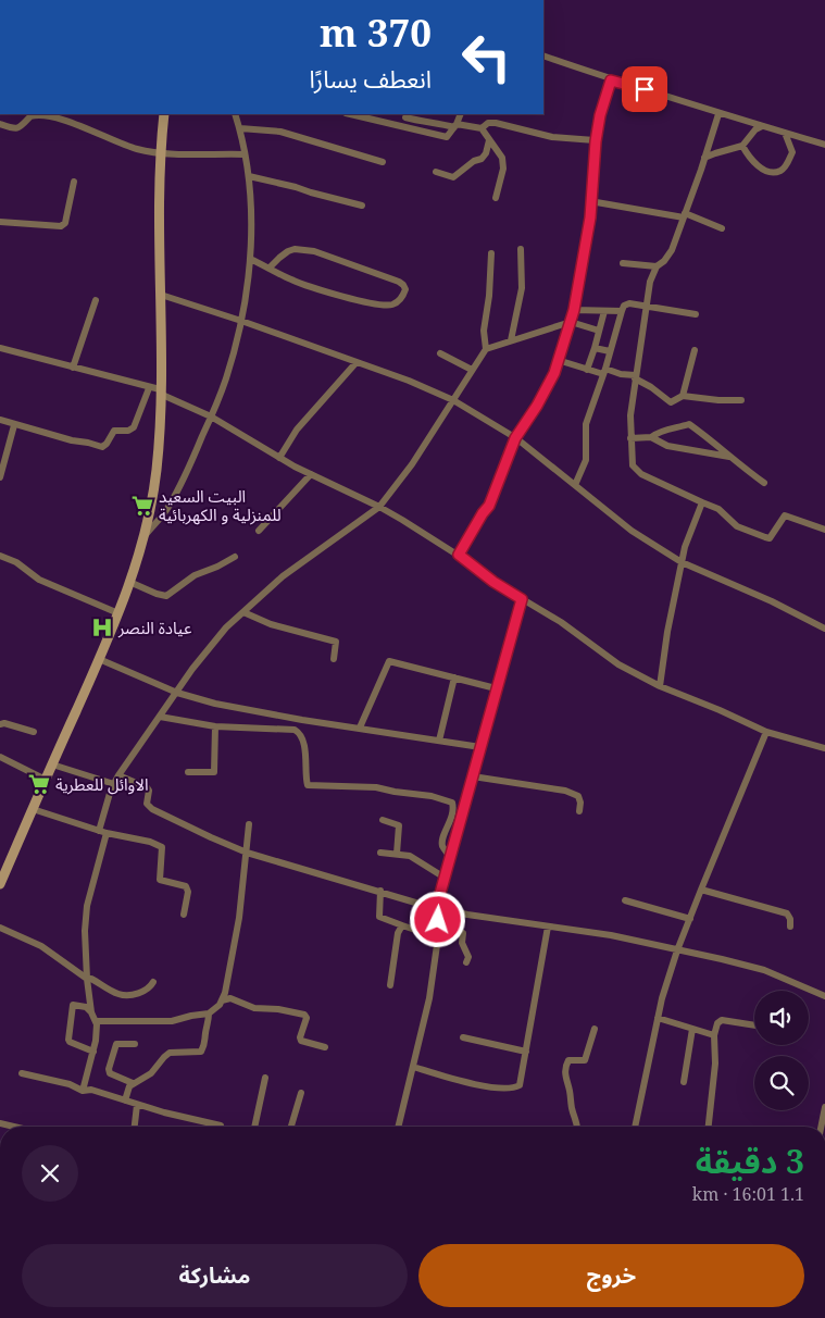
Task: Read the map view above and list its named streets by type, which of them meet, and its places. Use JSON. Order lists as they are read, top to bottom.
{
  "places": {
    "supermarket": ["البيت السعيد للمنزلية و الكهربائية", "الاوائل للعطرية"],
    "hospital": ["عيادة النصر"]
  },
  "page": {
    "turn": ["370 m", "انعطف يسارًا"],
    "heading": ["3 دقيقة", "1.1 km · 16:01"],
    "buttons": ["خروج", "مشاركة"]
  }
}
